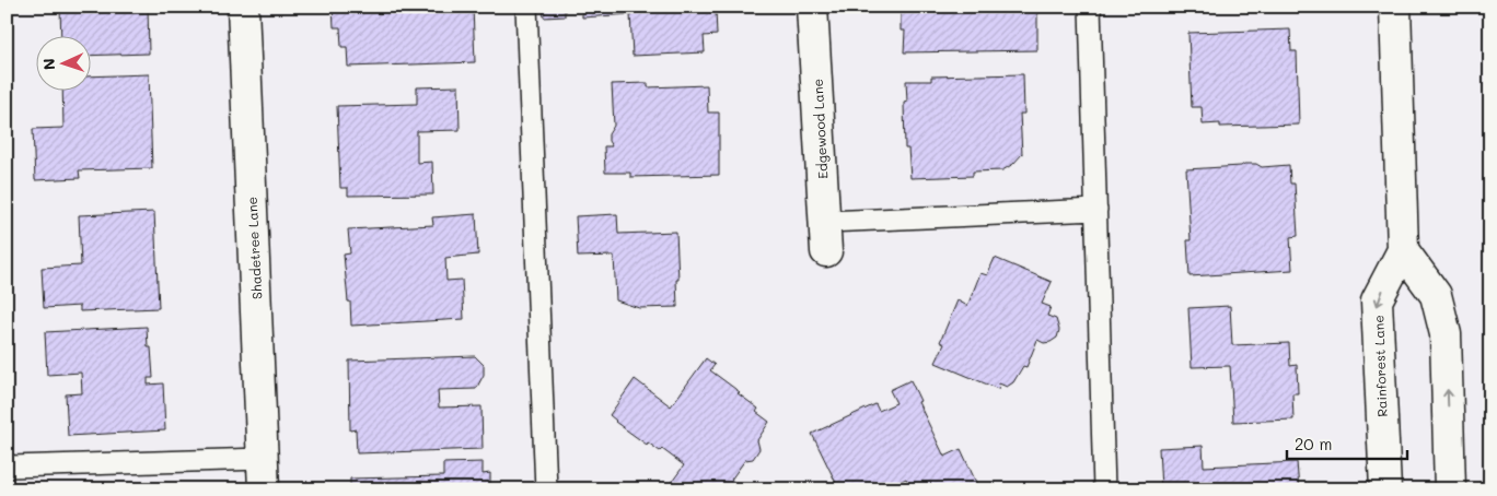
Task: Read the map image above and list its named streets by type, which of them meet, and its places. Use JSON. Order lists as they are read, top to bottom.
{
  "streets": {
    "street": ["Edgewood Lane", "Shadetree Lane", "Rainforest Lane"]
  },
  "scale_bar": "20 m",
  "north": "left"
}
